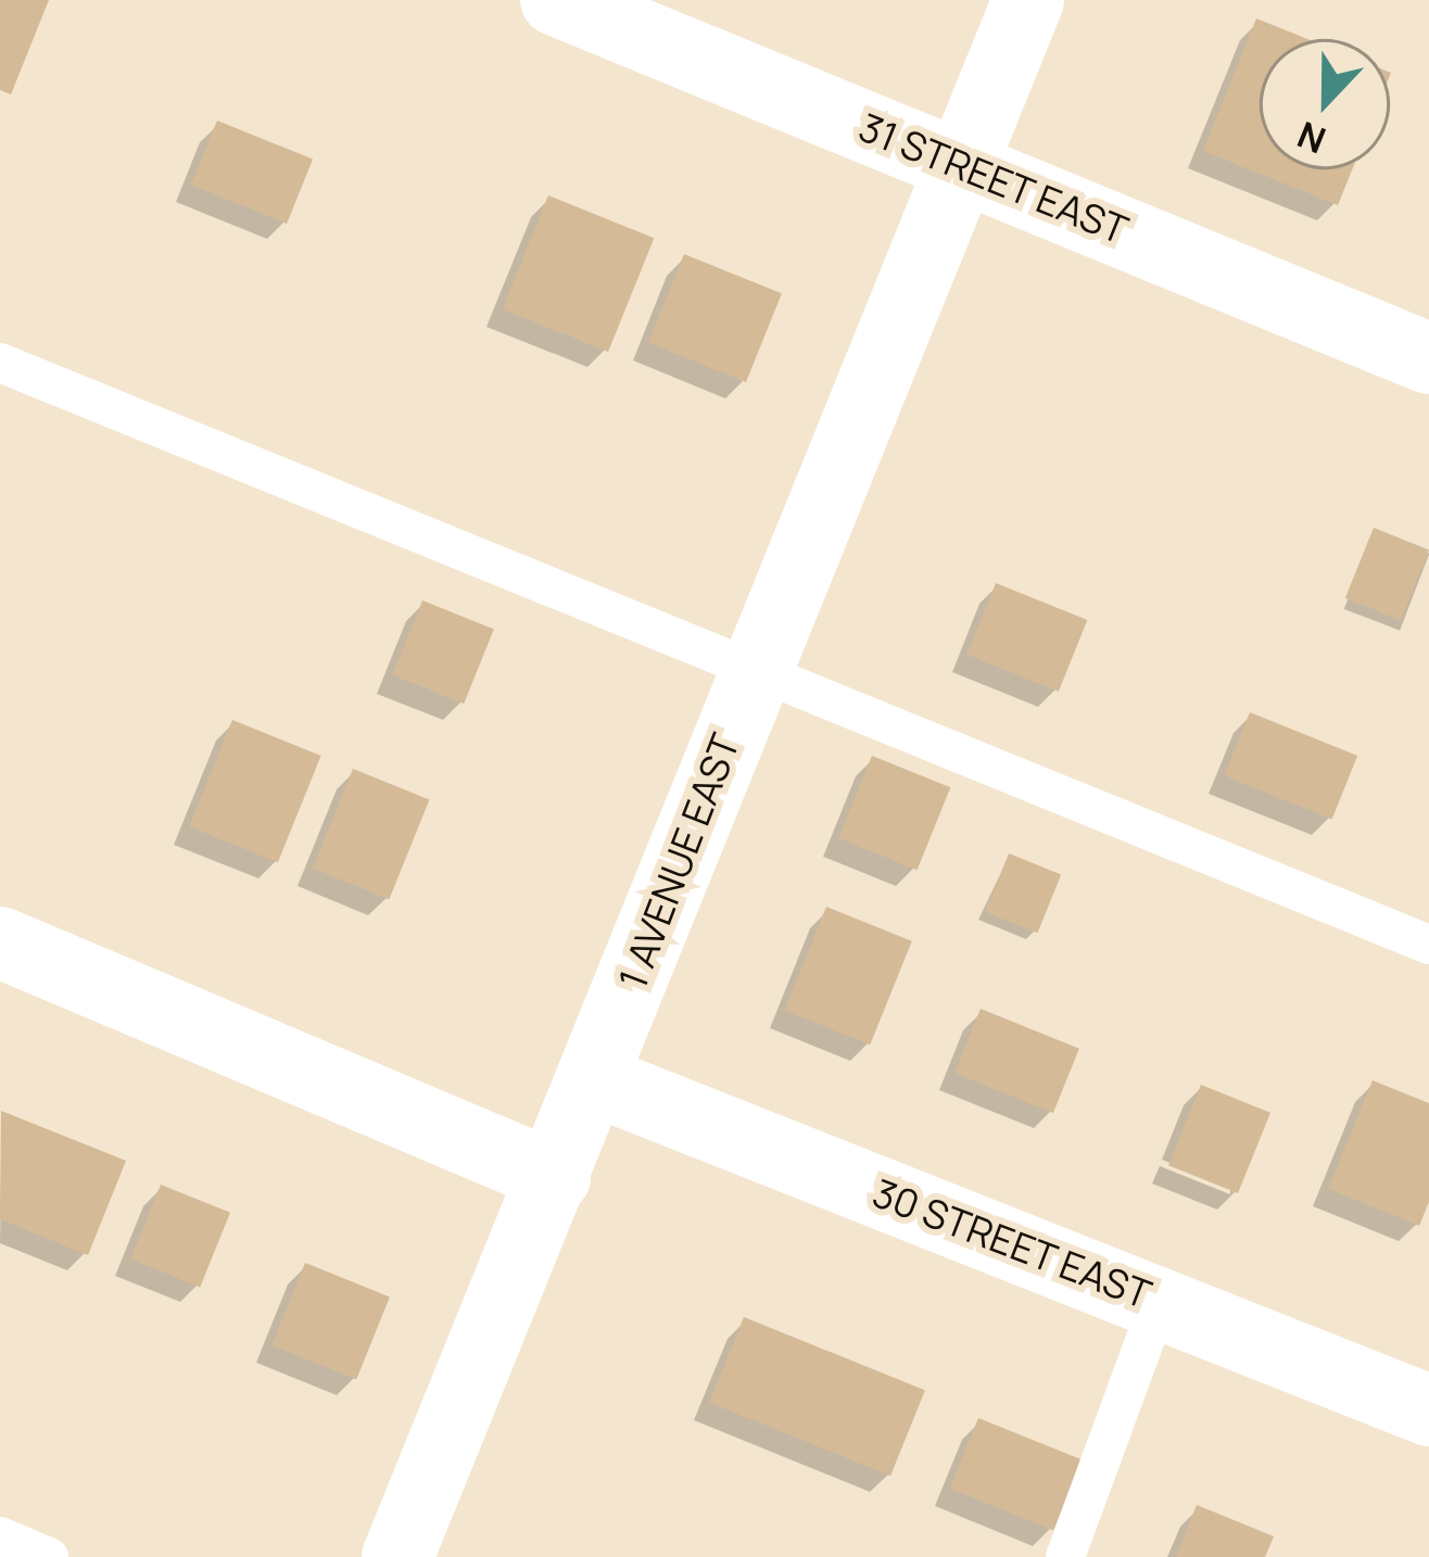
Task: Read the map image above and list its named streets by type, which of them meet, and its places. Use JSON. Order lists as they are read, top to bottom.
{
  "streets": {
    "street": ["31 STREET EAST", "1 AVENUE EAST", "30 STREET EAST"]
  },
  "crossings": [
    ["31 STREET EAST", "1 AVENUE EAST"],
    ["1 AVENUE EAST", "30 STREET EAST"]
  ],
  "north": "bottom"
}
